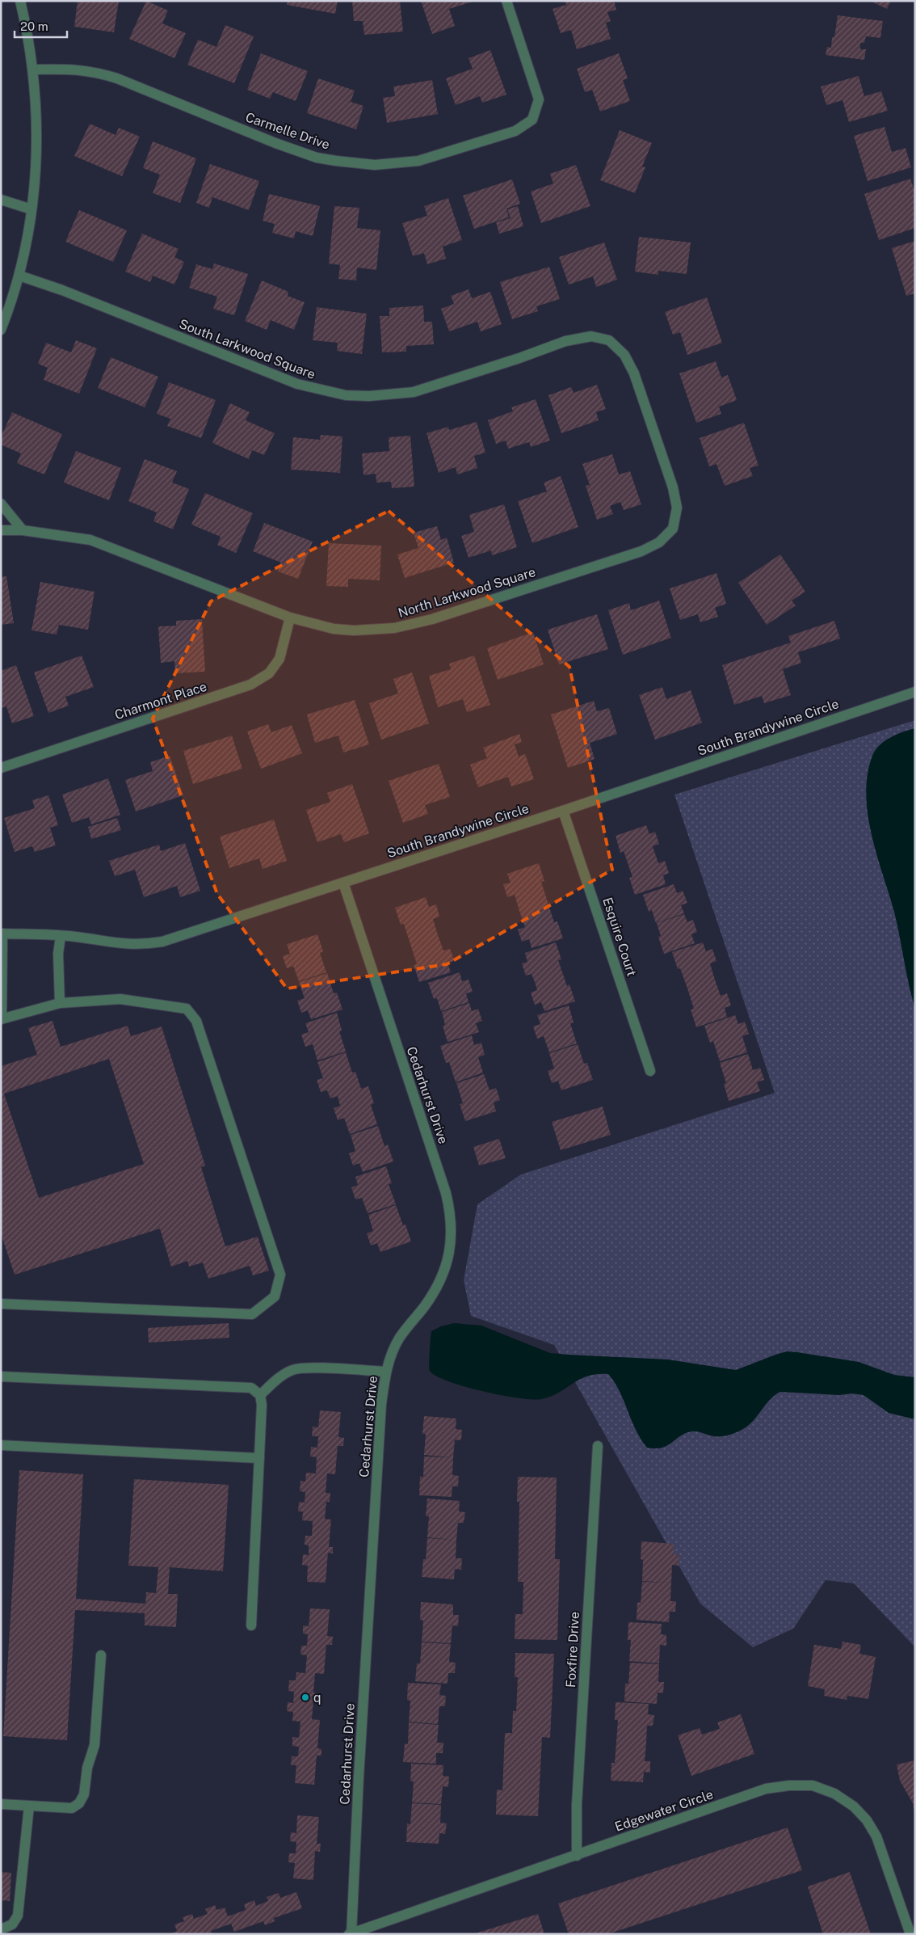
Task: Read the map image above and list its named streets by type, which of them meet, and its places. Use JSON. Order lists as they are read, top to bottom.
{
  "streets": {
    "street": [
      "Carmelle Drive",
      "South Larkwood Square",
      "North Larkwood Square",
      "Charmont Place",
      "South Brandywine Circle",
      "Esquire Court",
      "Cedarhurst Drive",
      "Foxfire Drive",
      "Edgewater Circle"
    ]
  },
  "crossings": [
    ["South Larkwood Square", "North Larkwood Square"],
    ["North Larkwood Square", "Charmont Place"],
    ["South Brandywine Circle", "Esquire Court"],
    ["South Brandywine Circle", "Cedarhurst Drive"],
    ["Cedarhurst Drive", "Edgewater Circle"],
    ["Foxfire Drive", "Edgewater Circle"]
  ],
  "places": ["q"],
  "scale_bar": "20 m"
}
